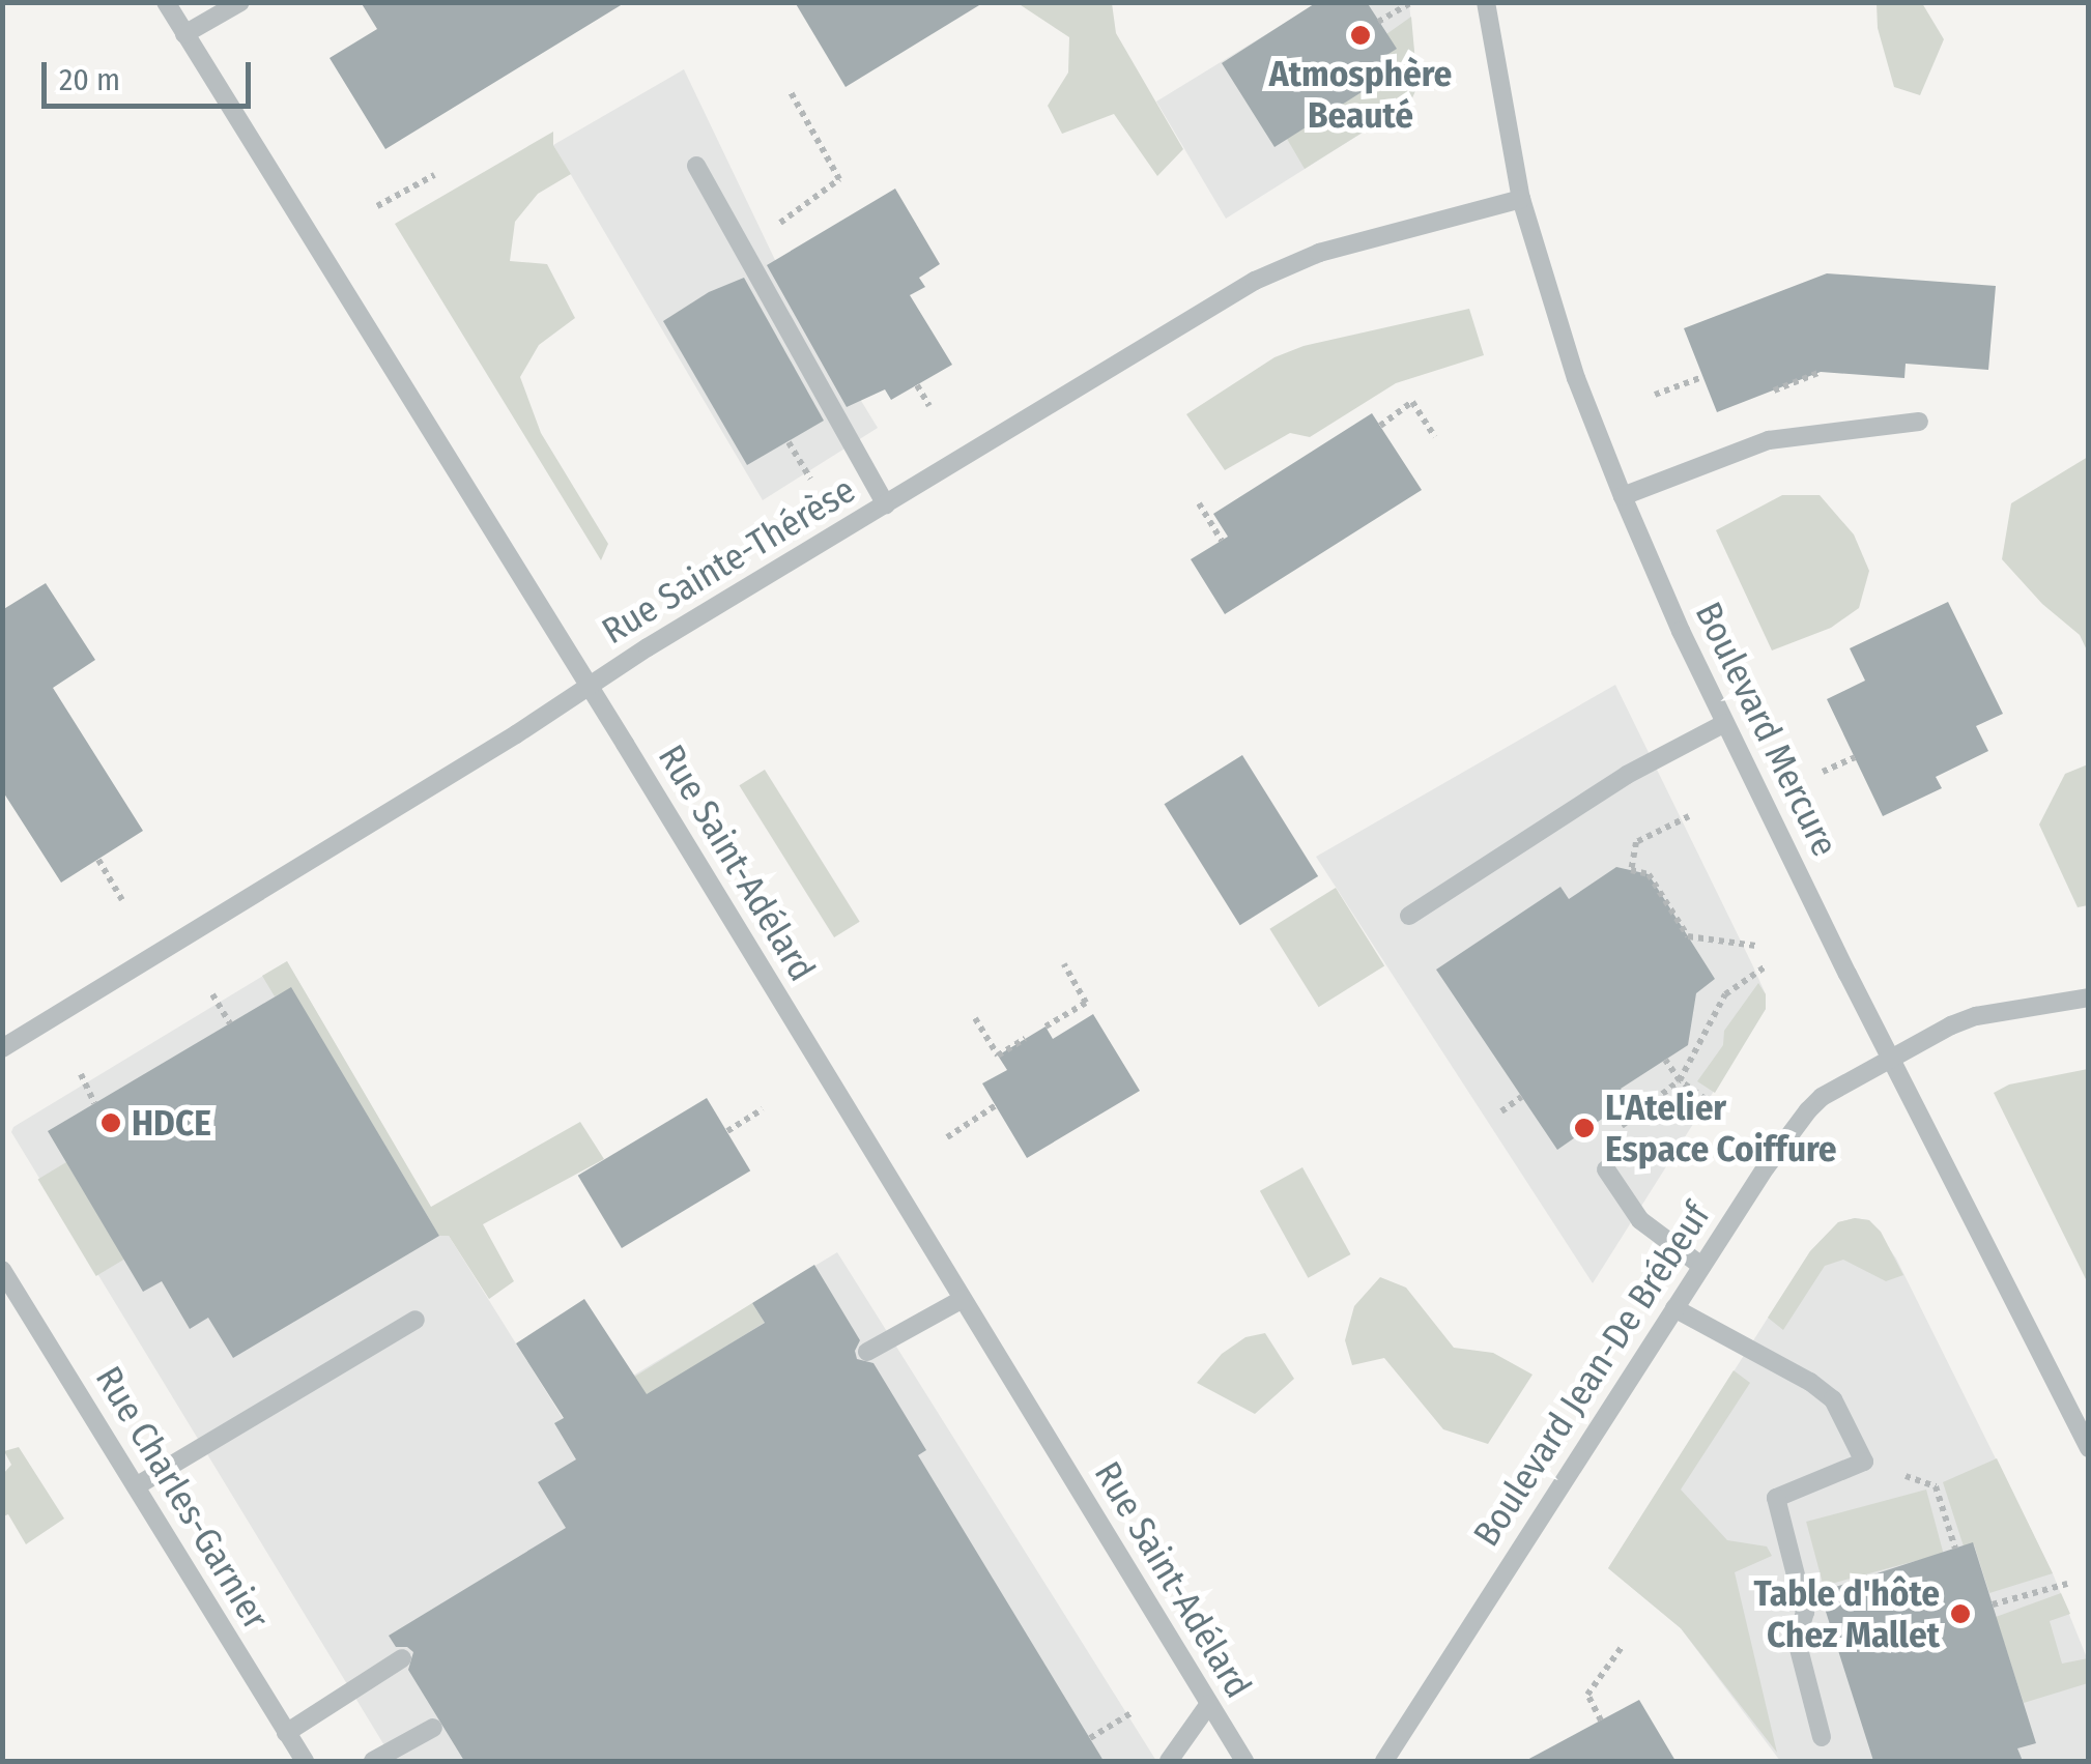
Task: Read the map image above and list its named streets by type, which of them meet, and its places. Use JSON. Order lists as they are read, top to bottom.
{
  "streets": {
    "street": [
      "Rue Sainte-Thérèse",
      "Boulevard Mercure",
      "Rue Saint-Adélard",
      "Boulevard Jean-De Brébeuf",
      "Rue Charles-Garnier"
    ]
  },
  "crossings": [
    ["Rue Sainte-Thérèse", "Boulevard Mercure"],
    ["Rue Sainte-Thérèse", "Rue Saint-Adélard"],
    ["Boulevard Mercure", "Boulevard Jean-De Brébeuf"]
  ],
  "places": [
    "Atmosphère Beauté",
    "HDCE",
    "L'Atelier Espace Coiffure",
    "Table d'hôte Chez Mallet"
  ],
  "scale_bar": "20 m"
}
